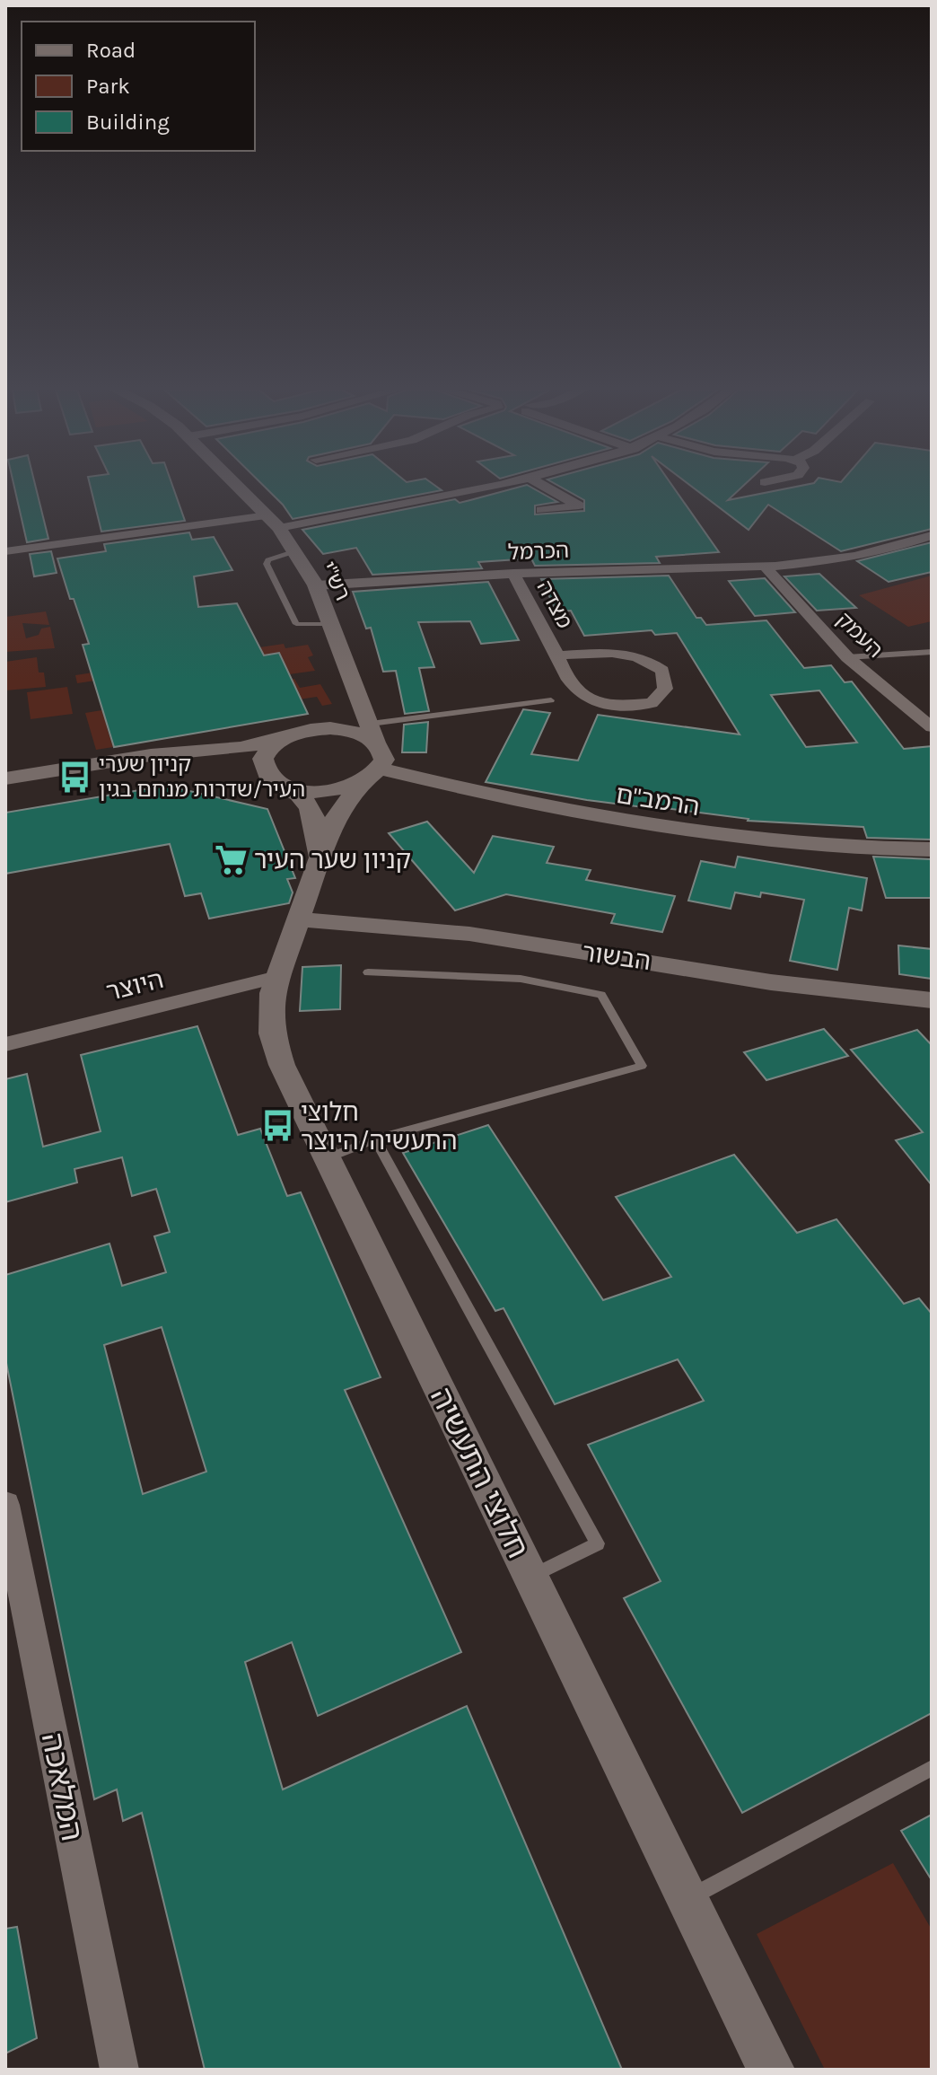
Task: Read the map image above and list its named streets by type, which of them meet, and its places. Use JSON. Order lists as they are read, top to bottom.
{
  "streets": {
    "street": [
      "הכרמל",
      "רש\"י",
      "מצדה",
      "העמק",
      "הרמב\"ם",
      "הבשור",
      "היוצר",
      "חלוצי התעשיה",
      "המלאכה"
    ]
  },
  "crossings": [
    ["הכרמל", "רש\"י"],
    ["הכרמל", "מצדה"],
    ["הכרמל", "העמק"],
    ["רש\"י", "הרמב\"ם"],
    ["רש\"י", "חלוצי התעשיה"],
    ["הרמב\"ם", "חלוצי התעשיה"],
    ["הבשור", "חלוצי התעשיה"],
    ["היוצר", "חלוצי התעשיה"]
  ],
  "places": {
    "bus stop": ["קניון שערי העיר/שדרות מנחם בגין", "חלוצי התעשיה/היוצר"],
    "supermarket": ["קניון שער העיר"]
  },
  "legend": ["Road", "Park", "Building"]
}
